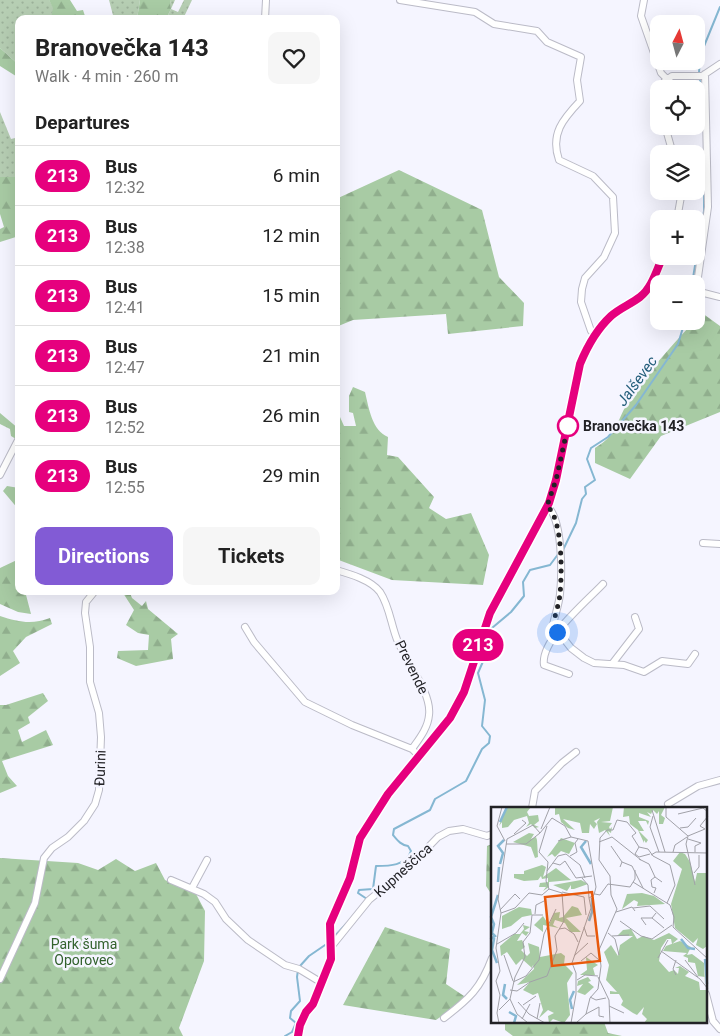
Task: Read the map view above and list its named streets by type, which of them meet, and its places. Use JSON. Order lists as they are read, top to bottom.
{
  "streets": {
    "street": ["Prevende", "Đurini", "Kupneščica"]
  },
  "water": ["Jalševec"],
  "parks": ["Park šuma Oporovec"],
  "places": ["Branovečka 143"],
  "lines": ["bus line 213"],
  "north": "top",
  "page": {
    "on_map": "213",
    "map_buttons": ["+", "−"],
    "heading": [
      ["Branovečka 143", "Walk · 4 min · 260 m"],
      "Departures"
    ],
    "list": [
      {
        "mark": "213",
        "name": "Bus",
        "note": "12:32",
        "value": "6 min"
      },
      {
        "mark": "213",
        "name": "Bus",
        "note": "12:38",
        "value": "12 min"
      },
      {
        "mark": "213",
        "name": "Bus",
        "note": "12:41",
        "value": "15 min"
      },
      {
        "mark": "213",
        "name": "Bus",
        "note": "12:47",
        "value": "21 min"
      },
      {
        "mark": "213",
        "name": "Bus",
        "note": "12:52",
        "value": "26 min"
      },
      {
        "mark": "213",
        "name": "Bus",
        "note": "12:55",
        "value": "29 min"
      }
    ],
    "buttons": ["Directions", "Tickets"]
  }
}
